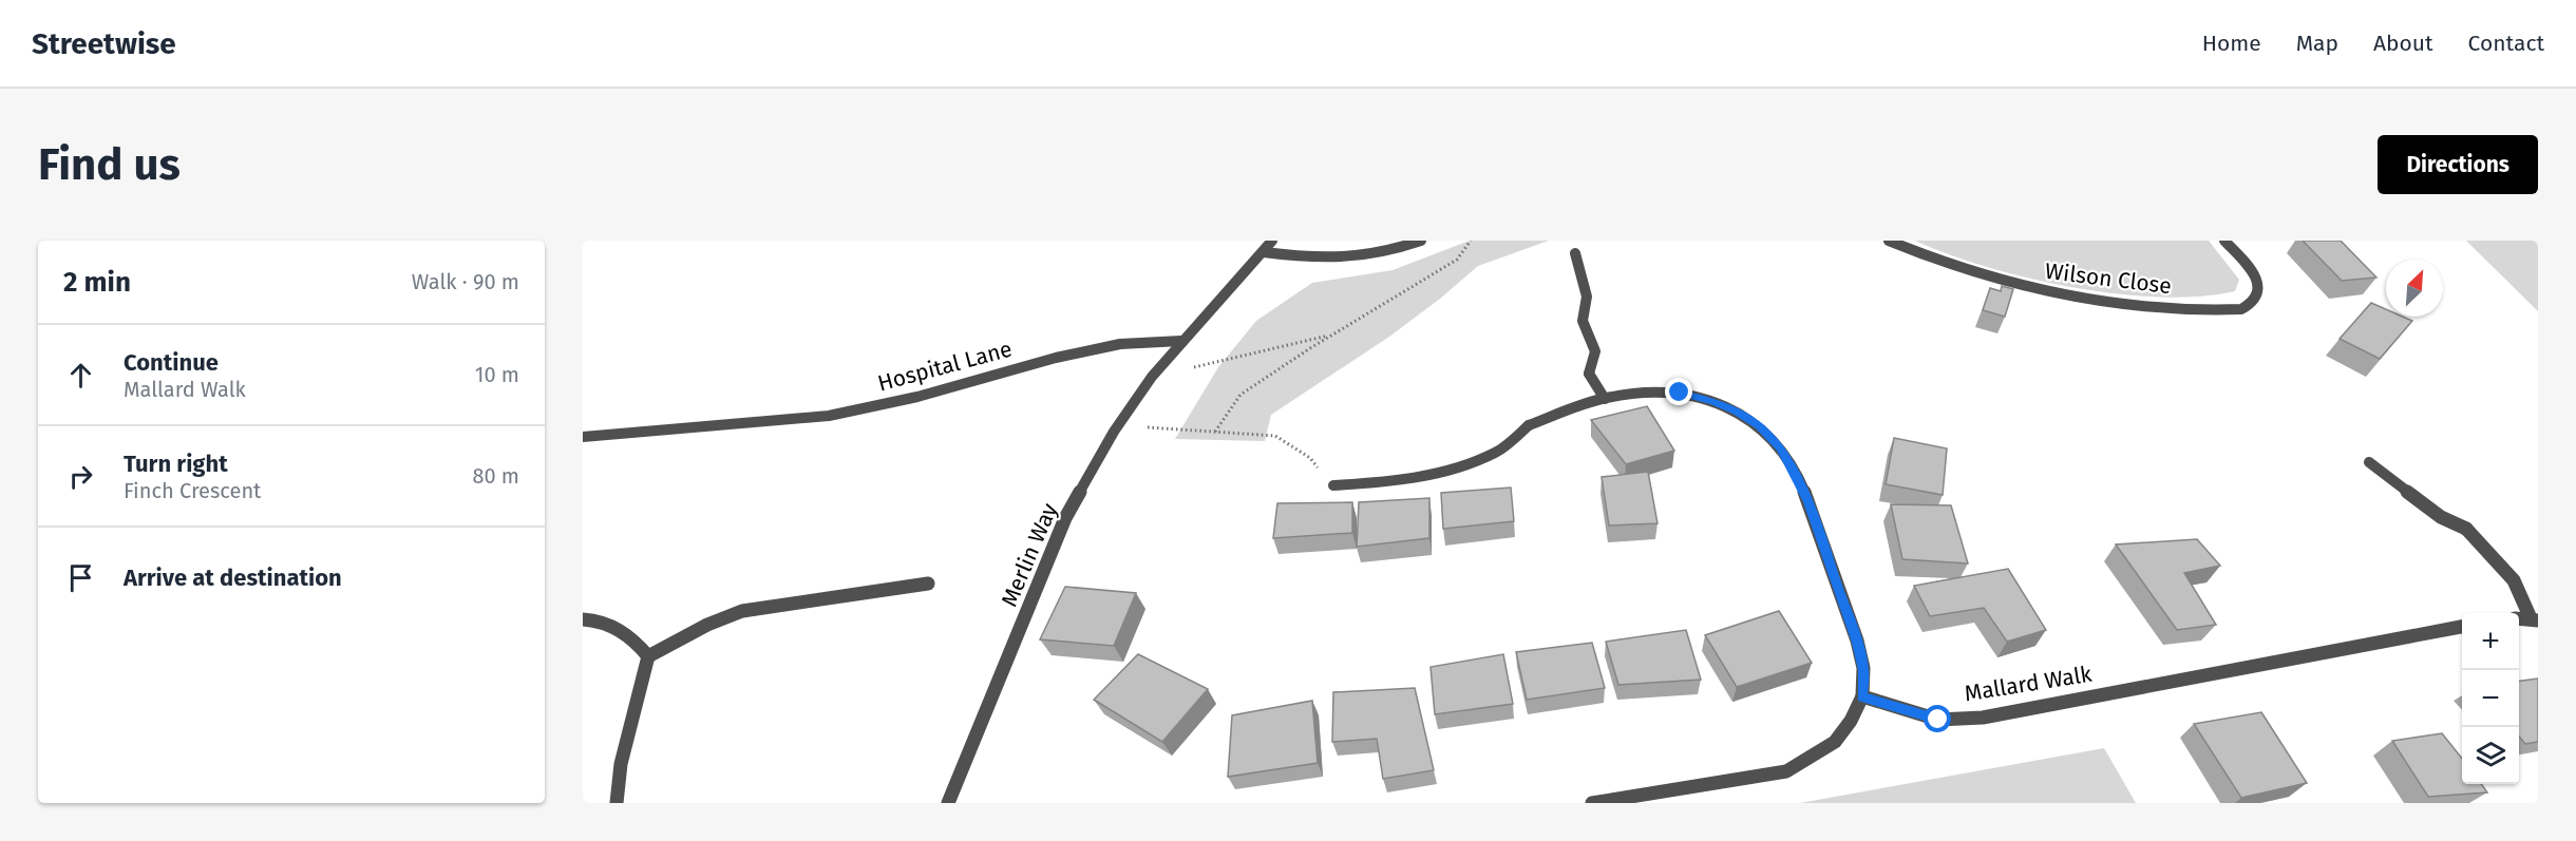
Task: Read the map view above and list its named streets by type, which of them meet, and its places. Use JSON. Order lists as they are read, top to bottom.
{
  "streets": {
    "street": [
      "Wilson Close",
      "Hospital Lane",
      "Merlin Way",
      "Mallard Walk"
    ]
  },
  "crossings": [
    ["Hospital Lane", "Merlin Way"]
  ],
  "north": "top right",
  "page": {
    "header": "Streetwise",
    "nav": [
      "Home",
      "Map",
      "About",
      "Contact"
    ],
    "buttons": "Directions",
    "title": "Find us",
    "heading": ["2 min", "Walk · 90 m"],
    "list": [
      ["Continue", "Mallard Walk", "10 m"],
      ["Turn right", "Finch Crescent", "80 m"],
      "Arrive at destination"
    ],
    "map_buttons": ["+", "−"]
  }
}
